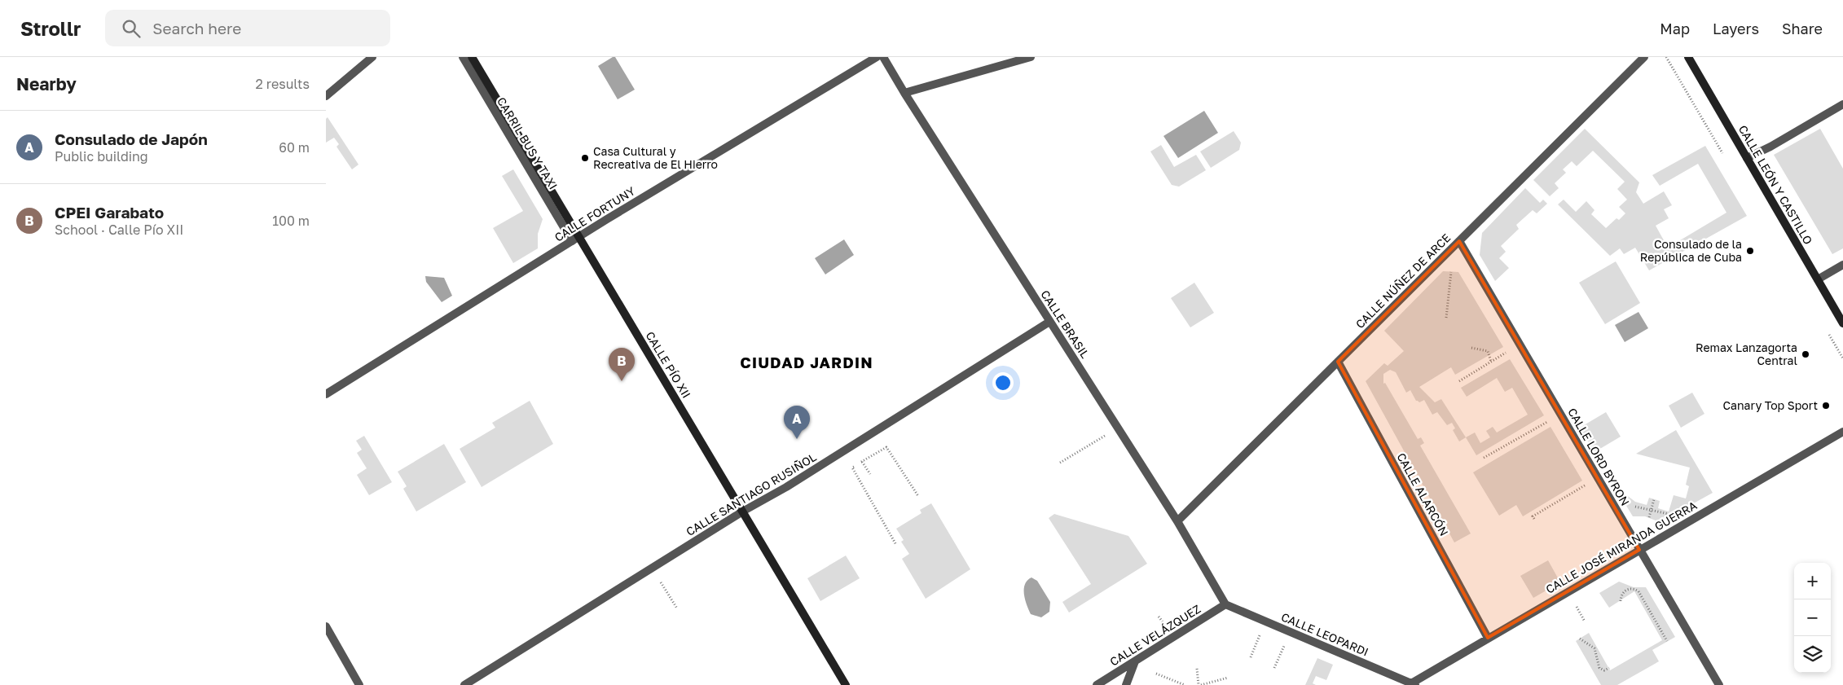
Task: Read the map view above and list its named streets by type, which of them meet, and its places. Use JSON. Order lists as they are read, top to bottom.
{
  "streets": {
    "street": [
      "CARRIL BUS Y TAXI",
      "CALLE LEÓN Y CASTILLO",
      "CALLE FORTUNY",
      "CALLE NÚÑEZ DE ARCE",
      "CALLE BRASIL",
      "CALLE PÍO XII",
      "CALLE LORD BYRON",
      "CALLE SANTIAGO RUSIÑOL",
      "CALLE ALARCÓN",
      "CALLE JOSÉ MIRANDA GUERRA",
      "CALLE LEOPARDI",
      "CALLE VELÁZQUEZ"
    ]
  },
  "crossings": [
    ["CARRIL BUS Y TAXI", "CALLE FORTUNY"],
    ["CARRIL BUS Y TAXI", "CALLE PÍO XII"],
    ["CALLE FORTUNY", "CALLE PÍO XII"],
    ["CALLE NÚÑEZ DE ARCE", "CALLE BRASIL"],
    ["CALLE NÚÑEZ DE ARCE", "CALLE LORD BYRON"],
    ["CALLE NÚÑEZ DE ARCE", "CALLE ALARCÓN"],
    ["CALLE BRASIL", "CALLE SANTIAGO RUSIÑOL"],
    ["CALLE BRASIL", "CALLE LEOPARDI"],
    ["CALLE BRASIL", "CALLE VELÁZQUEZ"],
    ["CALLE PÍO XII", "CALLE SANTIAGO RUSIÑOL"],
    ["CALLE LORD BYRON", "CALLE JOSÉ MIRANDA GUERRA"],
    ["CALLE ALARCÓN", "CALLE JOSÉ MIRANDA GUERRA"],
    ["CALLE JOSÉ MIRANDA GUERRA", "CALLE LEOPARDI"],
    ["CALLE LEOPARDI", "CALLE VELÁZQUEZ"]
  ],
  "districts": ["CIUDAD JARDIN"],
  "places": [
    "Casa Cultural y Recreativa de El Hierro",
    "Consulado de la República de Cuba",
    "Remax Lanzagorta Central",
    "Canary Top Sport"
  ],
  "page": {
    "header": "Strollr",
    "search": "Search here",
    "nav": ["Map", "Layers", "Share"],
    "heading": ["Nearby", "2 results"],
    "list": [
      {
        "mark": "A",
        "name": "Consulado de Japón",
        "note": "Public building",
        "value": "60 m"
      },
      {
        "mark": "B",
        "name": "CPEI Garabato",
        "note": "School · Calle Pío XII",
        "value": "100 m"
      }
    ],
    "pins": ["B", "A"],
    "map_buttons": ["+", "−"]
  }
}
